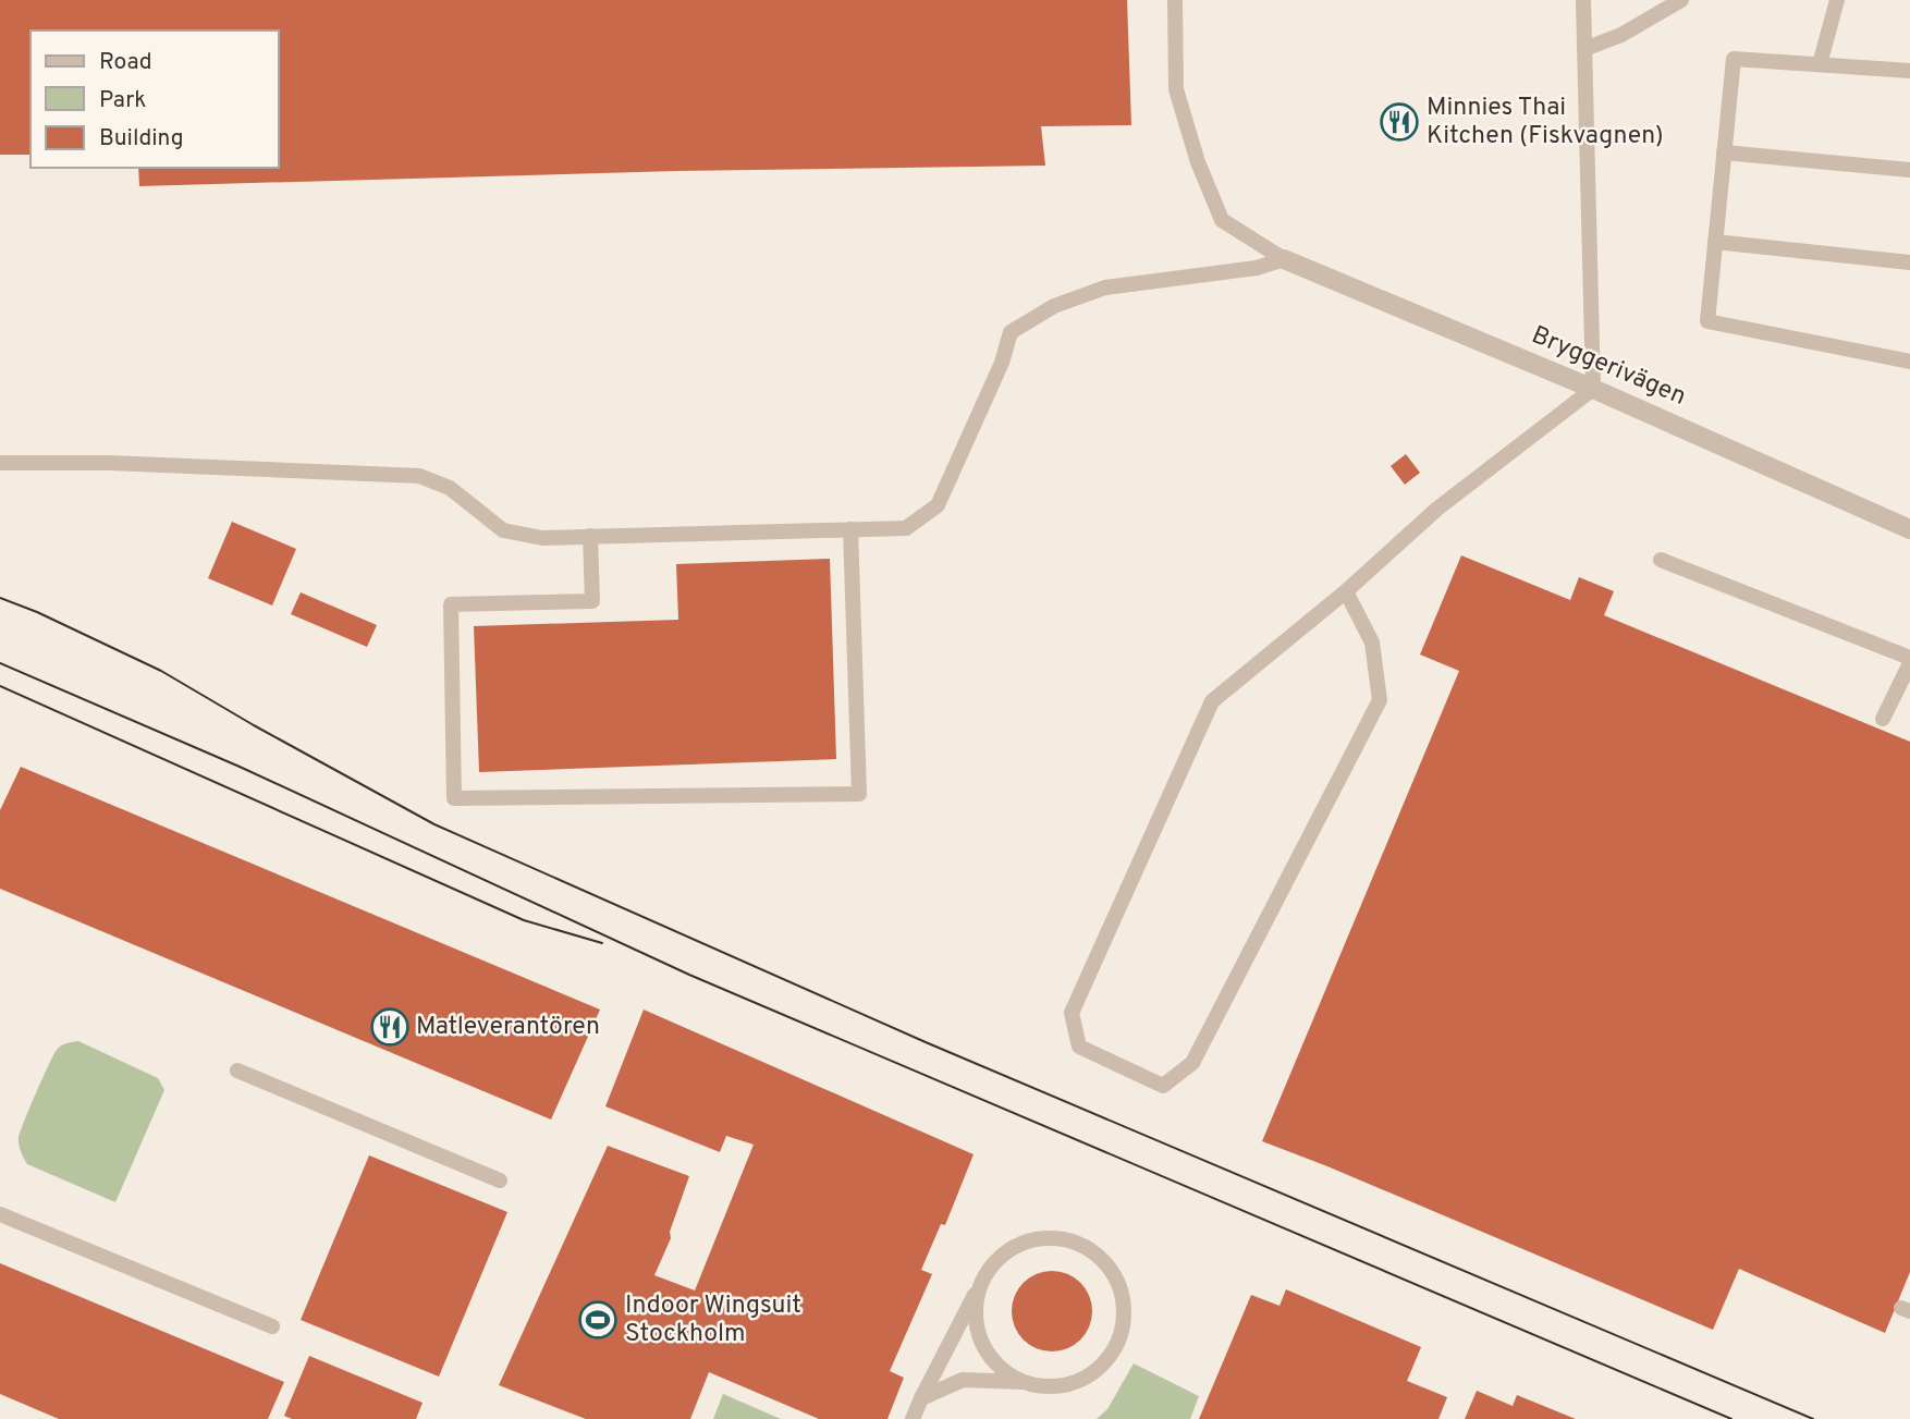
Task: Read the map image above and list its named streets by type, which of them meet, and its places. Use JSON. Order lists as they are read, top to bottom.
{
  "streets": {
    "street": ["Bryggerivägen"]
  },
  "places": {
    "restaurant": ["Minnies Thai Kitchen (Fiskvagnen)", "Matleverantören"],
    "sports": ["Indoor Wingsuit Stockholm"]
  },
  "legend": ["Road", "Park", "Building"]
}
